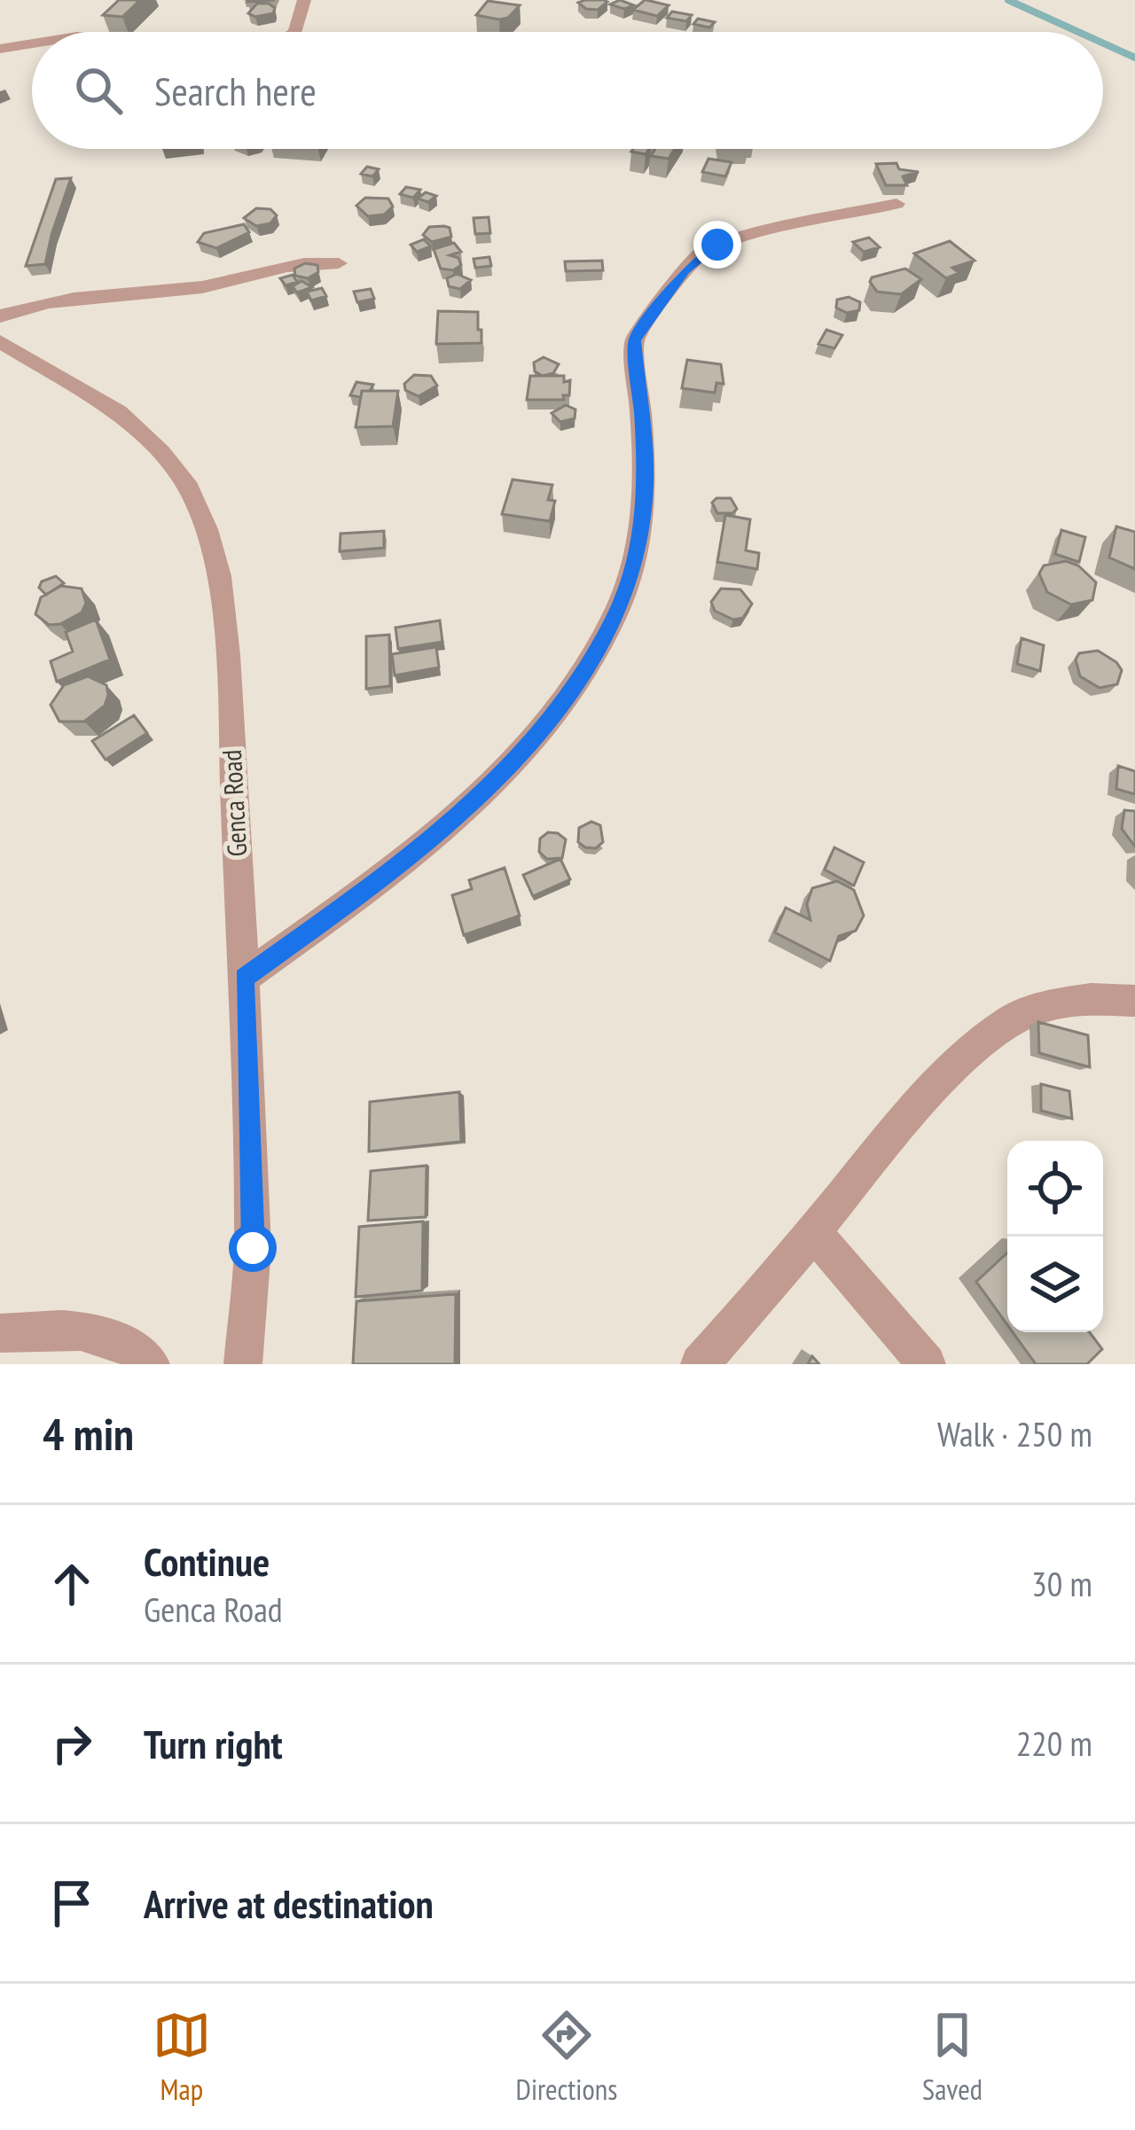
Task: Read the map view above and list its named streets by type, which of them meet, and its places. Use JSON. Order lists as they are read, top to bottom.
{
  "streets": {
    "street": ["Genca Road"]
  },
  "page": {
    "search": "Search here",
    "heading": ["4 min", "Walk · 250 m"],
    "list": [
      ["Continue", "Genca Road", "30 m"],
      ["Turn right", "220 m"],
      "Arrive at destination"
    ],
    "nav": ["Map", "Directions", "Saved"]
  }
}
